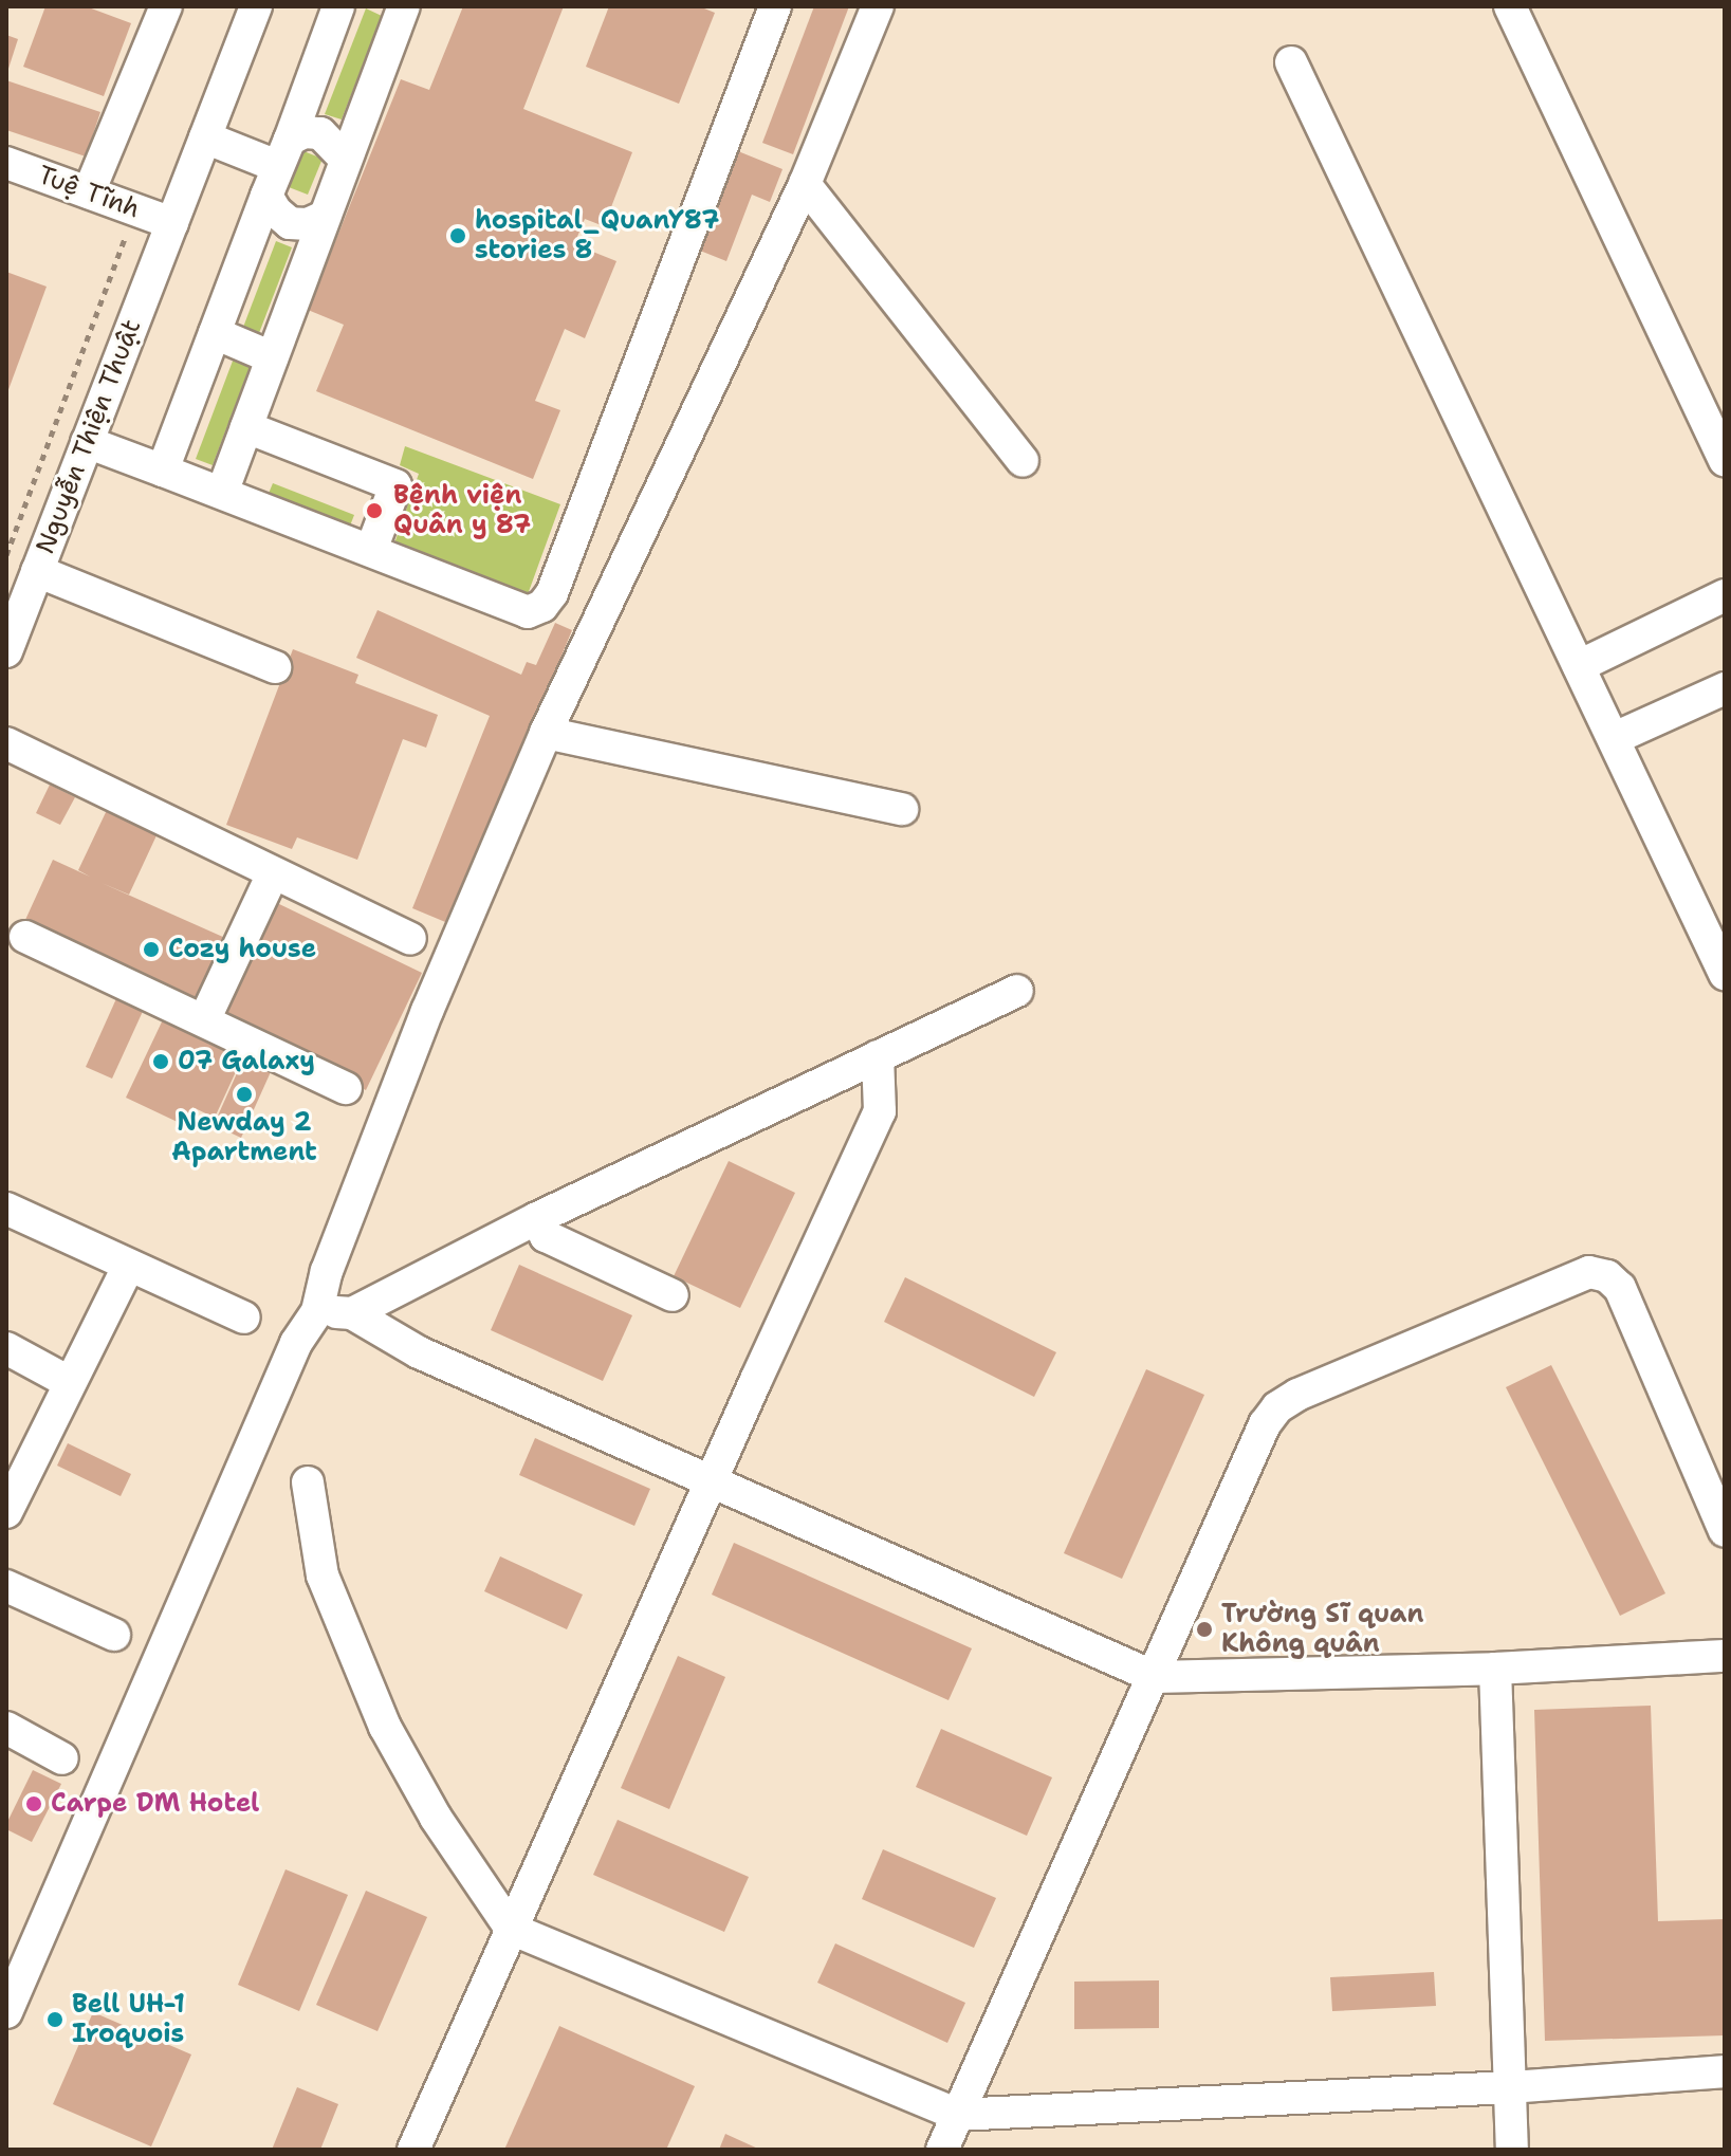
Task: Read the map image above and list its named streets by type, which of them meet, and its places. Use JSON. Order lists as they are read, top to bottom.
{
  "streets": {
    "street": ["Tuệ Tĩnh", "Nguyễn Thiện Thuật"]
  },
  "crossings": [
    ["Tuệ Tĩnh", "Nguyễn Thiện Thuật"]
  ],
  "places": [
    "hospital_QuanY87 stories 8",
    "Bệnh viện Quân y 87",
    "Cozy house",
    "07 Galaxy",
    "Newday 2 Apartment",
    "Trường Sĩ quan Không quân",
    "Carpe DM Hotel",
    "Bell UH-1 Iroquois"
  ]
}
